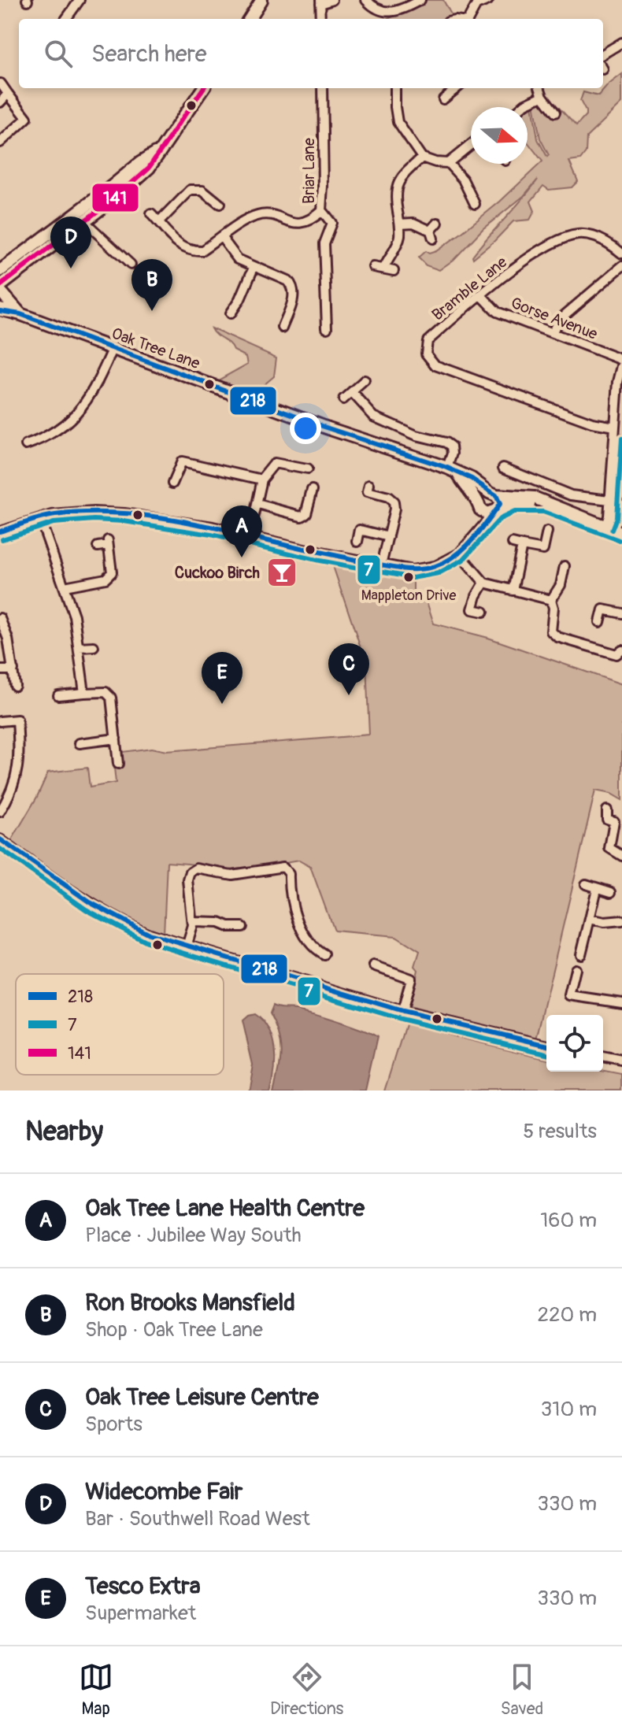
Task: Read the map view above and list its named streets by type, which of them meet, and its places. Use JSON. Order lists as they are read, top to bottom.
{
  "streets": {
    "main road": ["Oak Tree Lane"],
    "street": ["Briar Lane", "Bramble Lane", "Gorse Avenue"]
  },
  "crossings": [
    ["Bramble Lane", "Gorse Avenue"]
  ],
  "places": {
    "bar": ["Cuckoo Birch"],
    "other": ["Mappleton Drive"]
  },
  "lines": ["transit line 141", "transit line 218", "transit line 7"],
  "legend": ["218", "7", "141"],
  "north": "right",
  "page": {
    "search": "Search here",
    "pins": [
      "D",
      "B",
      "A",
      "C",
      "E"
    ],
    "heading": ["Nearby", "5 results"],
    "list": [
      {
        "mark": "A",
        "name": "Oak Tree Lane Health Centre",
        "note": "Place · Jubilee Way South",
        "value": "160 m"
      },
      {
        "mark": "B",
        "name": "Ron Brooks Mansfield",
        "note": "Shop · Oak Tree Lane",
        "value": "220 m"
      },
      {
        "mark": "C",
        "name": "Oak Tree Leisure Centre",
        "note": "Sports",
        "value": "310 m"
      },
      {
        "mark": "D",
        "name": "Widecombe Fair",
        "note": "Bar · Southwell Road West",
        "value": "330 m"
      },
      {
        "mark": "E",
        "name": "Tesco Extra",
        "note": "Supermarket",
        "value": "330 m"
      }
    ],
    "nav": ["Map", "Directions", "Saved"]
  }
}
